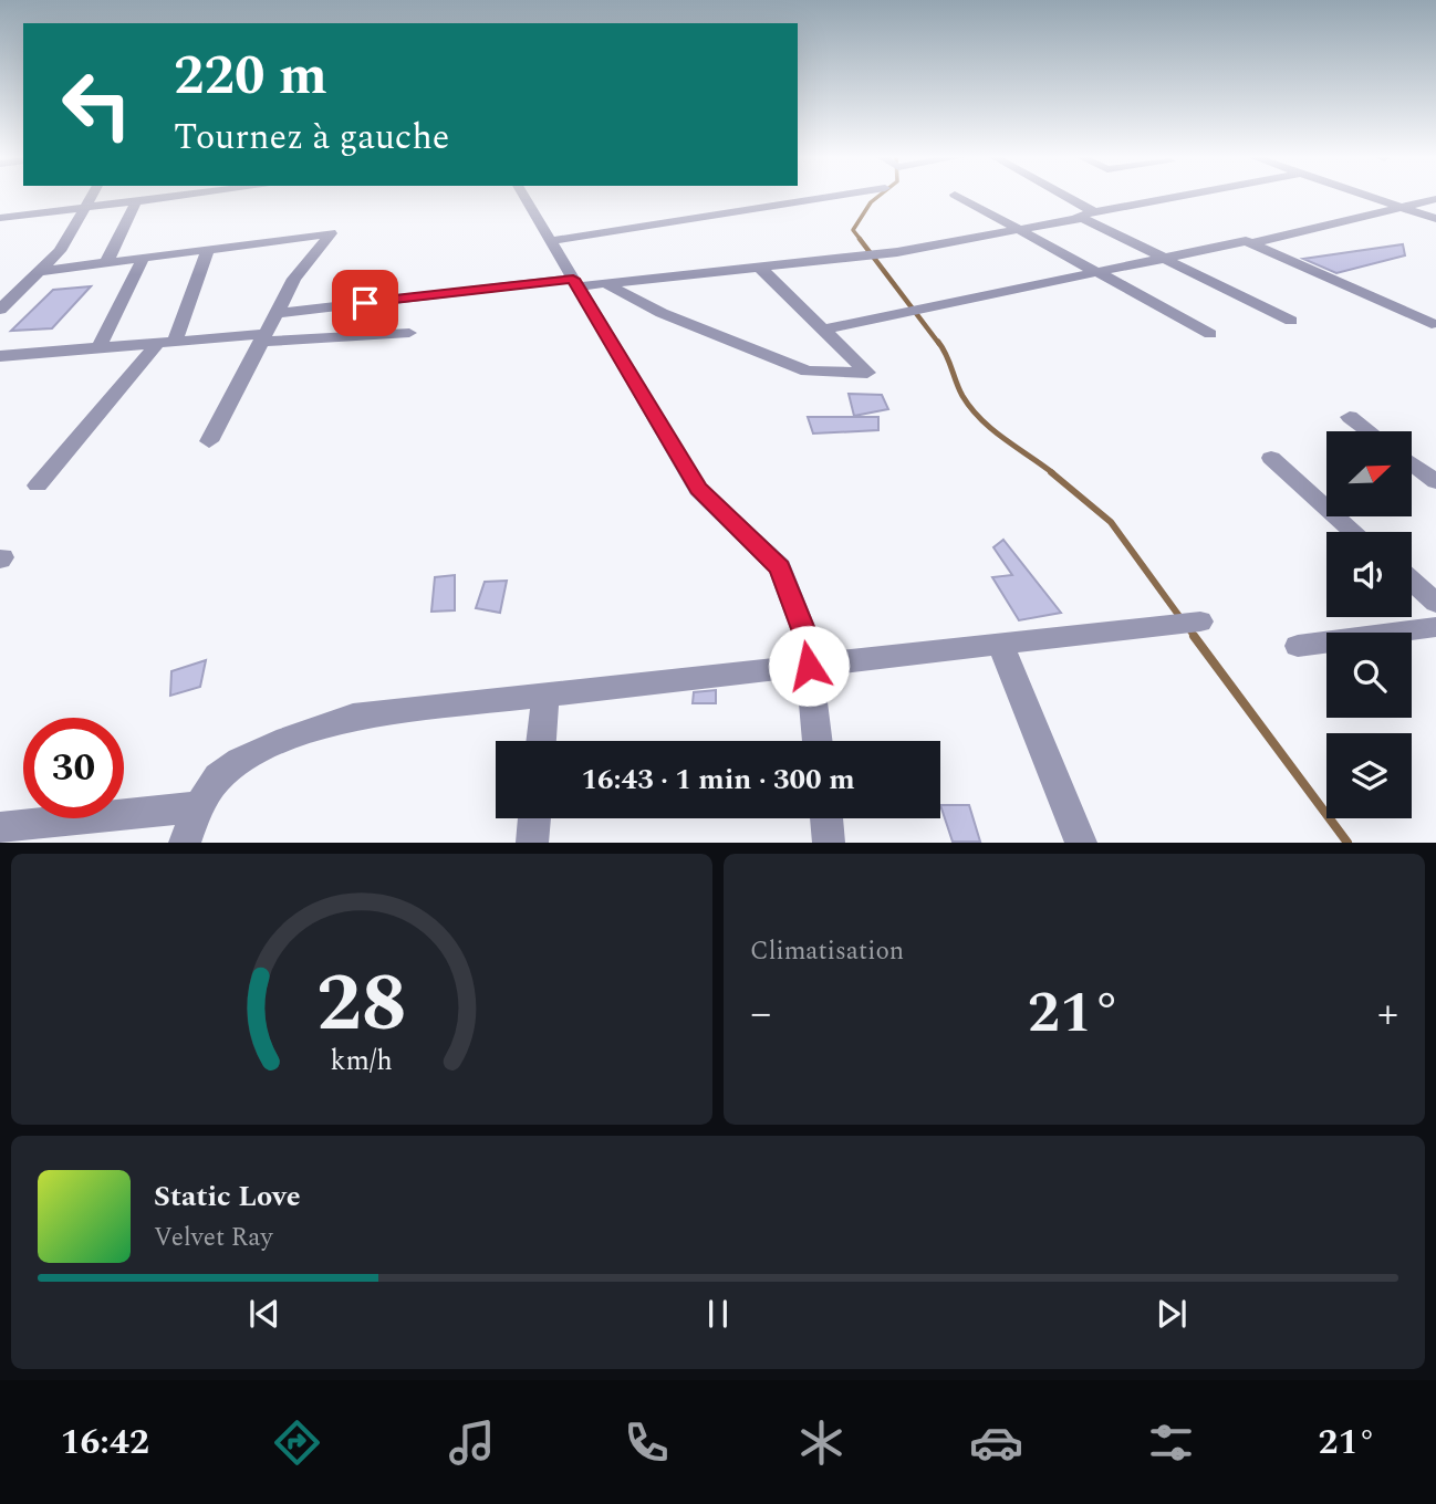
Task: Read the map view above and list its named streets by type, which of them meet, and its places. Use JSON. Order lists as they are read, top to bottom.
{
  "north": "top right",
  "page": {
    "turn": ["220 m", "Tournez à gauche"],
    "limit": "30",
    "trip": "16:43 · 1 min · 300 m",
    "tile": "Climatisation",
    "heat": ["−", "21°", "+"],
    "song": ["Static Love", "Velvet Ray"],
    "tabs": ["16:42", "21°"],
    "gauge": ["28", "km/h"]
  }
}
